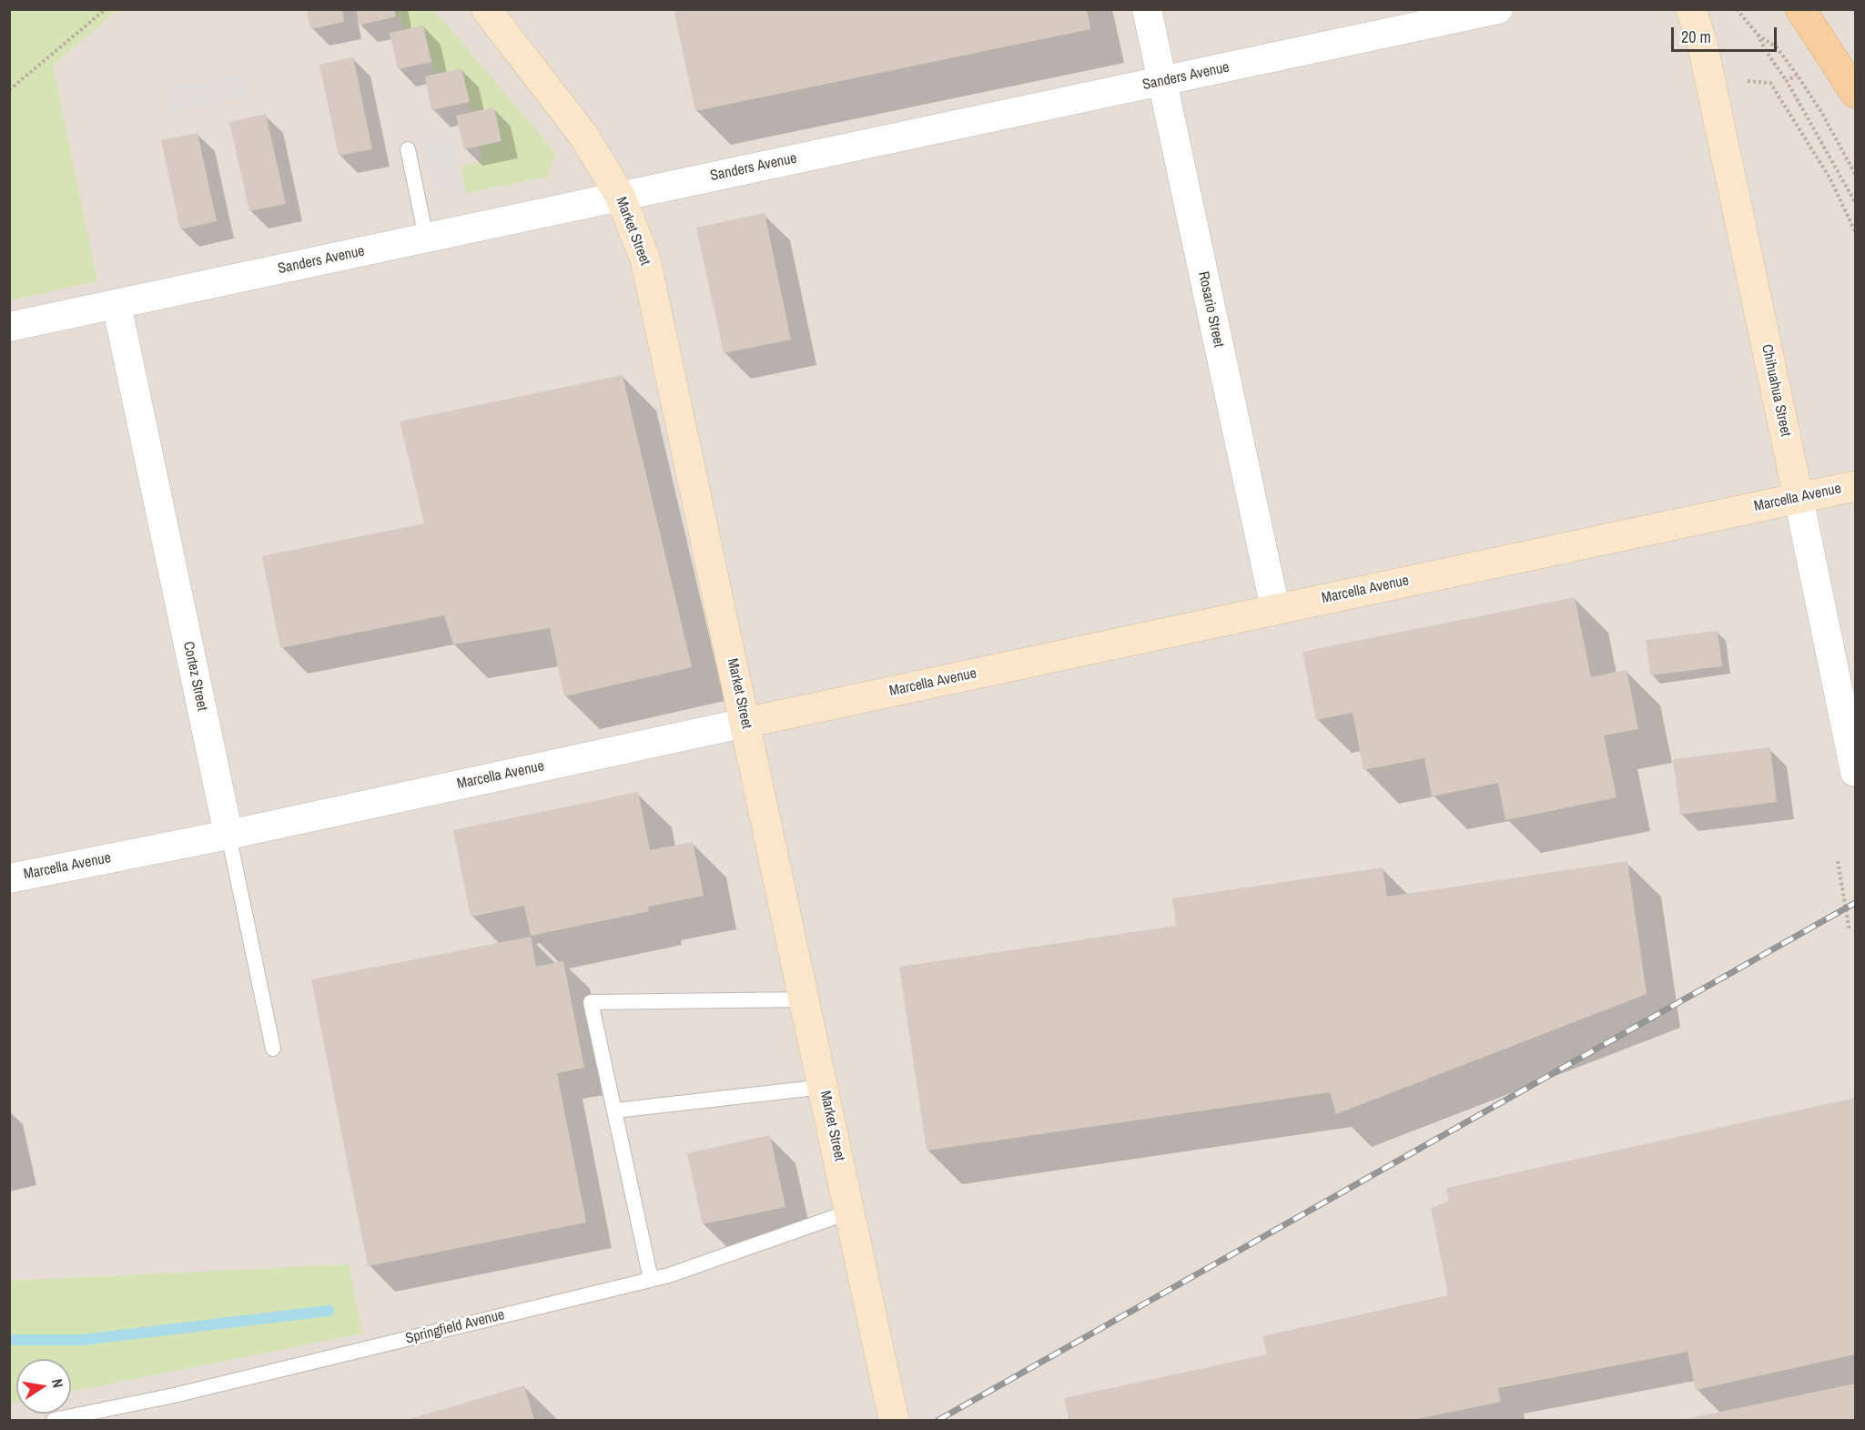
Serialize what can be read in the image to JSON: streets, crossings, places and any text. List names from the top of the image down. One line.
{"streets":{"street":["Sanders Avenue","Market Street","Rosario Street","Chihuahua Street","Marcella Avenue","Cortez Street"],"lane":["Springfield Avenue"]},"crossings":[["Sanders Avenue","Market Street"],["Sanders Avenue","Rosario Street"],["Sanders Avenue","Cortez Street"],["Market Street","Marcella Avenue"],["Market Street","Springfield Avenue"],["Rosario Street","Marcella Avenue"],["Chihuahua Street","Marcella Avenue"],["Marcella Avenue","Cortez Street"]],"scale_bar":"20 m","north":"right"}
